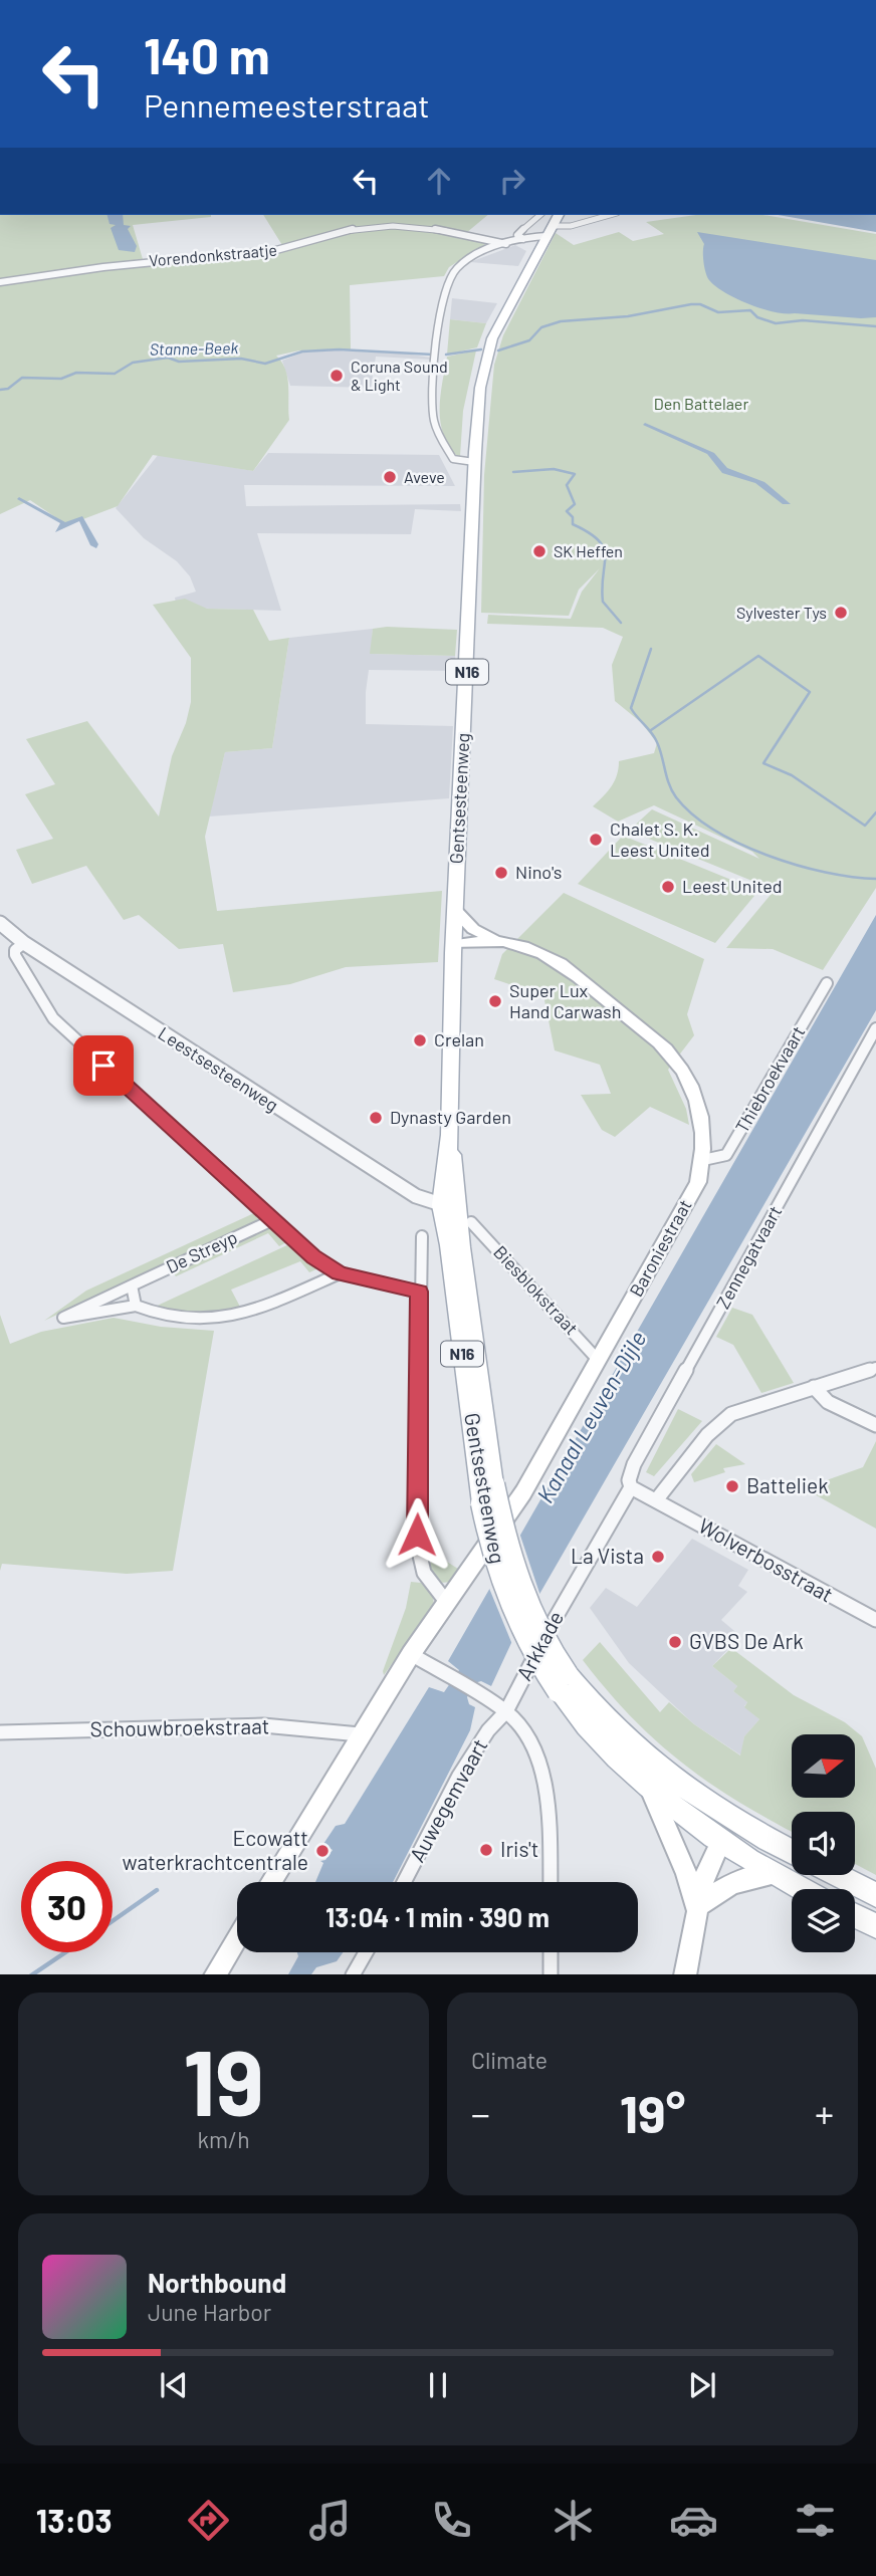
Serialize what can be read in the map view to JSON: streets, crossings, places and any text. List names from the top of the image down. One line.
{"streets":{"main road":["N16","Gentsesteenweg","Baroniestraat"],"street":["Vorendonkstraatje","Leestsesteenweg","Thiebroekvaart","De Streyp","Zennegatvaart","Biesblokstraat","Wolverbosstraat","Arkkade","Schouwbroekstraat","Auwegemvaart"]},"crossings":[["N16","Gentsesteenweg"],["Gentsesteenweg","Leestsesteenweg"],["Gentsesteenweg","Baroniestraat"],["Gentsesteenweg","Biesblokstraat"],["Leestsesteenweg","Biesblokstraat"],["Thiebroekvaart","Baroniestraat"],["Baroniestraat","Biesblokstraat"],["Baroniestraat","Schouwbroekstraat"],["Zennegatvaart","Wolverbosstraat"],["Zennegatvaart","Arkkade"],["Arkkade","Auwegemvaart"]],"water":["Stanne-Beek","Kanaal Leuven-Dijle"],"parks":["Den Battelaer"],"places":["Coruna Sound & Light","Aveve","SK Heffen","Sylvester Tys","Chalet S. K. Leest United","Nino's","Leest United","Super Lux Hand Carwash","Crelan","Dynasty Garden","Batteliek","La Vista","GVBS De Ark","Iris't","Ecowatt waterkrachtcentrale"],"north":"right","page":{"turn":["140 m","Pennemeesterstraat"],"limit":"30","trip":"13:04 · 1 min · 390 m","tile":[["19","km/h"],"Climate"],"heat":["−","19°","+"],"song":["Northbound","June Harbor"],"tabs":"13:03"}}
